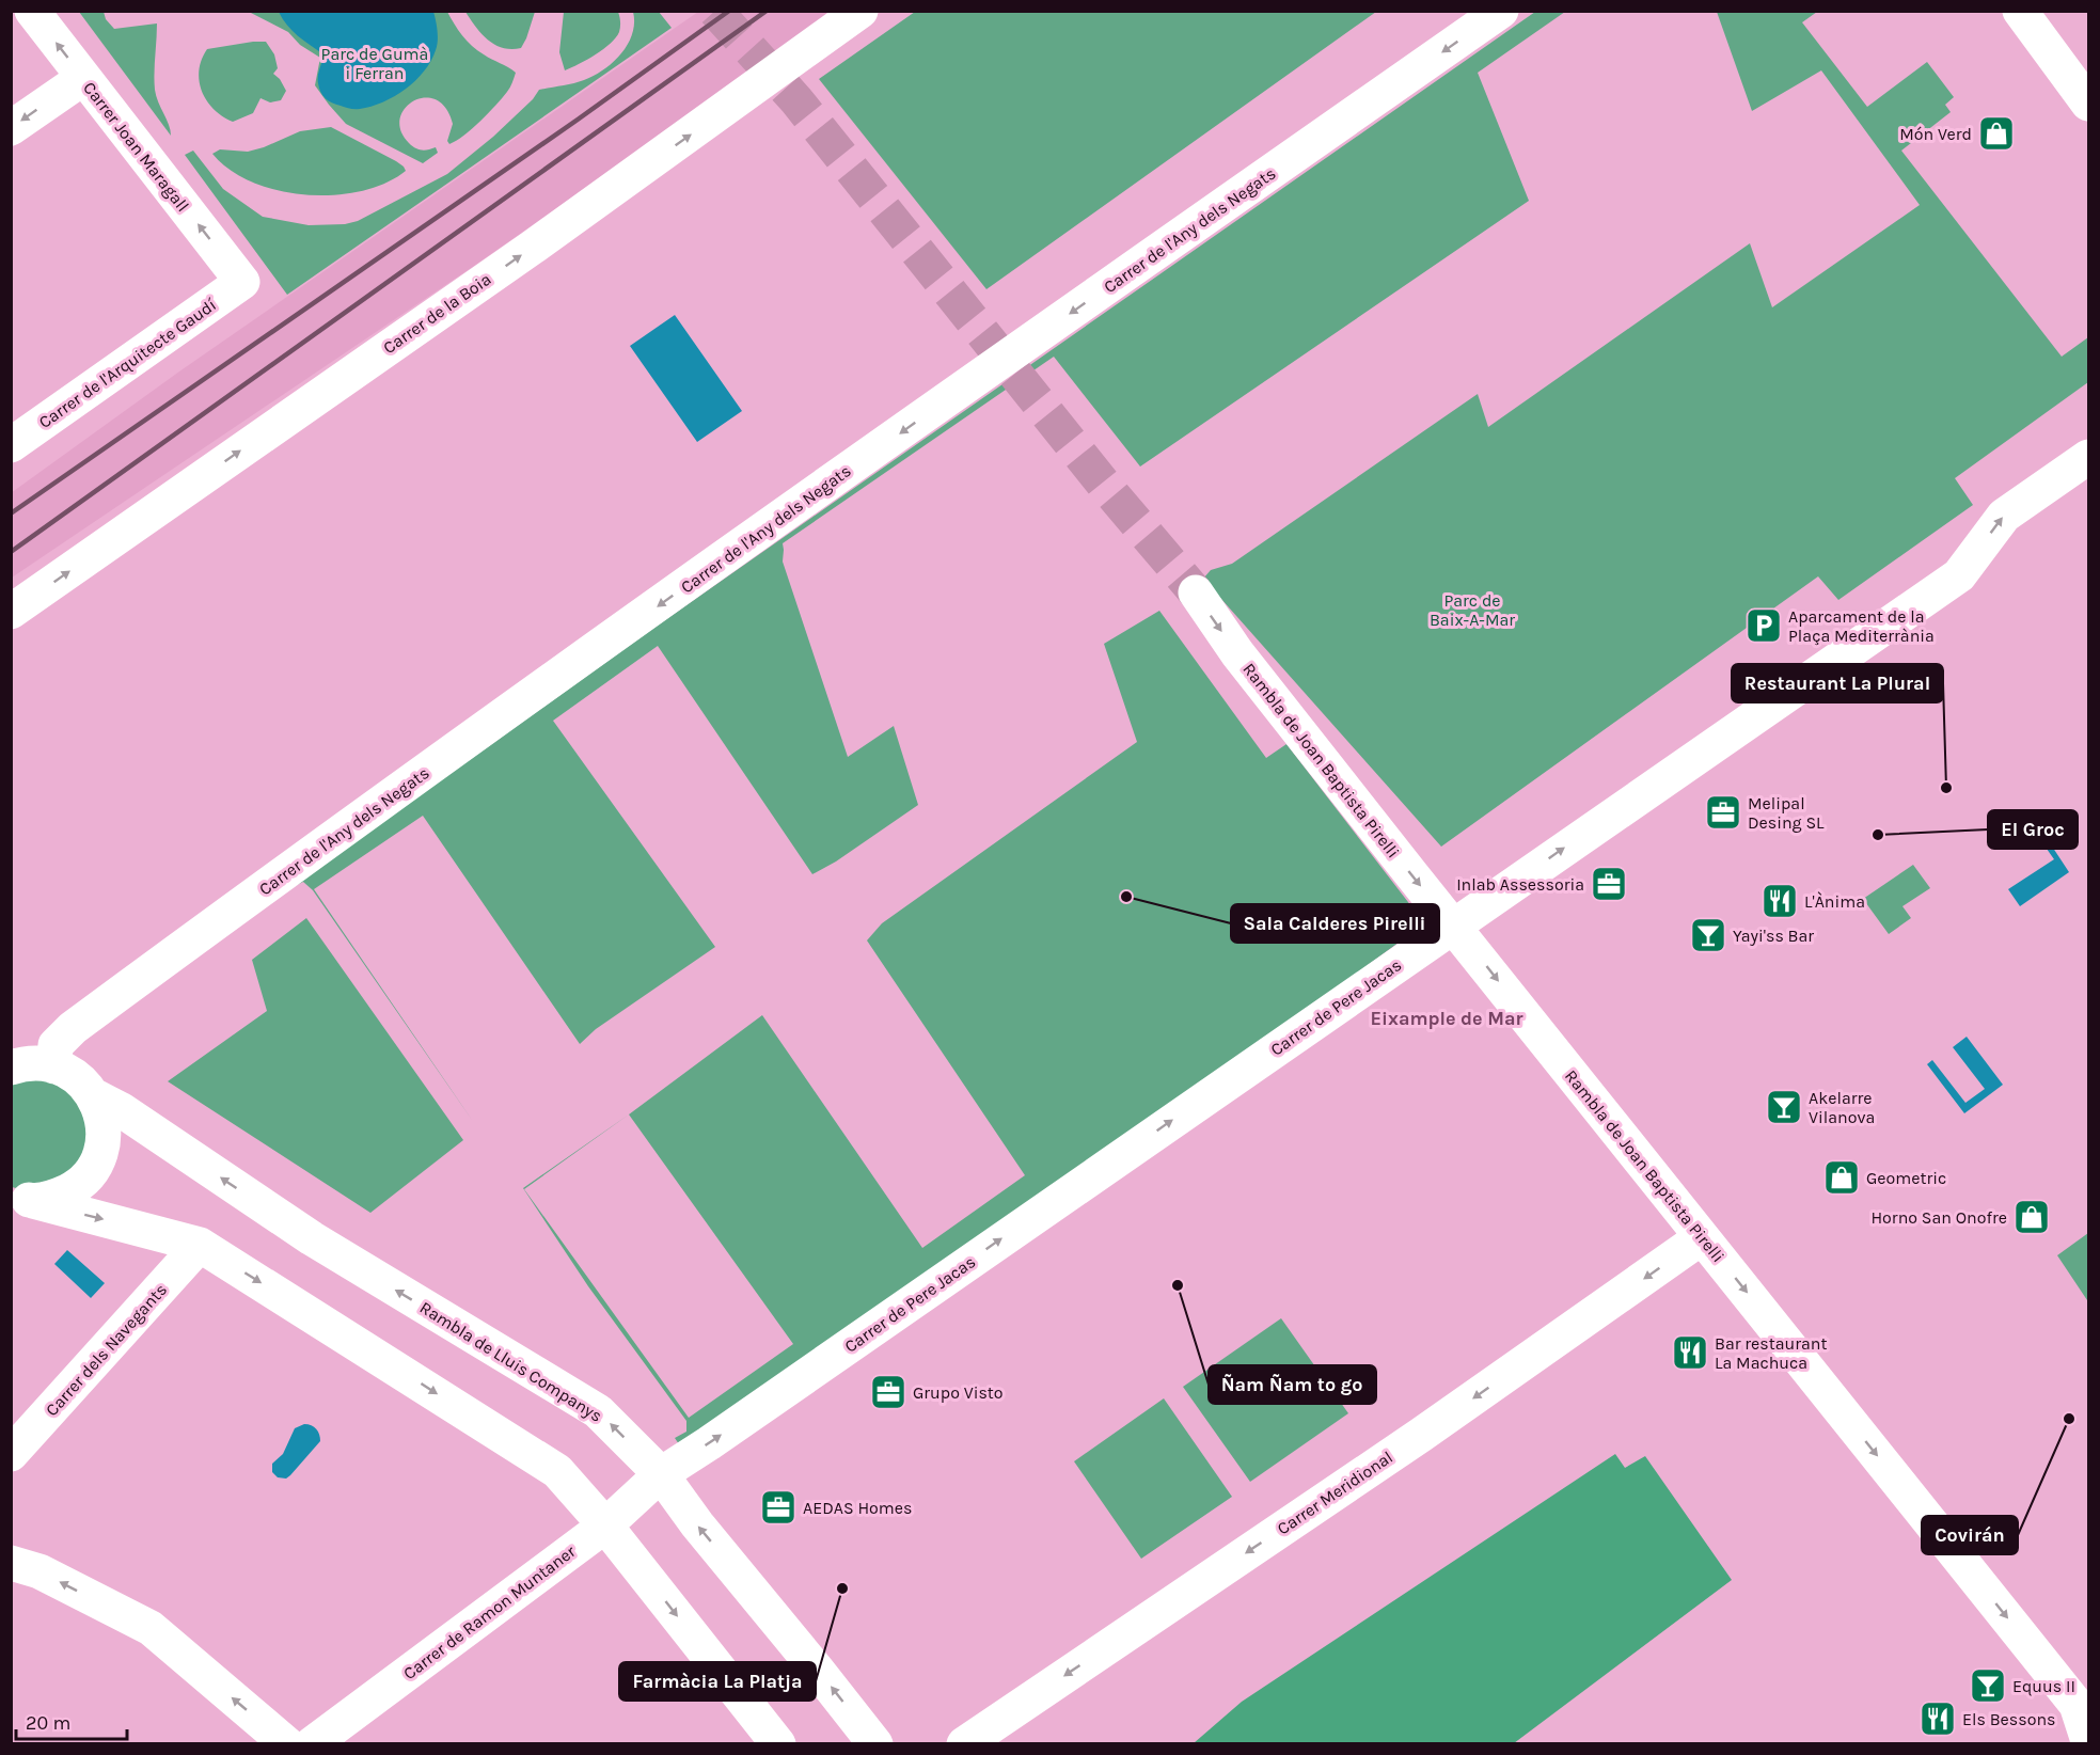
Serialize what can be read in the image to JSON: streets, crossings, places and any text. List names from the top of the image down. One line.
{"streets":{"street":["Carrer Joan Maragall","Carrer de l'Any dels Negats","Carrer de la Boia","Carrer de l'Arquitecte Gaudí","Rambla de Joan Baptista Pirelli","Carrer de Pere Jacas","Carrer dels Navegants","Rambla de Lluis Companys","Carrer Meridional","Carrer de Ramon Muntaner"]},"crossings":[["Carrer Joan Maragall","Carrer de l'Arquitecte Gaudí"],["Rambla de Joan Baptista Pirelli","Carrer de Pere Jacas"],["Rambla de Joan Baptista Pirelli","Carrer Meridional"],["Carrer de Pere Jacas","Rambla de Lluis Companys"],["Carrer de Pere Jacas","Carrer de Ramon Muntaner"],["Rambla de Lluis Companys","Carrer de Ramon Muntaner"]],"one_way":["Carrer Joan Maragall","Carrer de l'Any dels Negats","Carrer de la Boia","Rambla de Joan Baptista Pirelli","Carrer de Pere Jacas","Carrer Meridional"],"districts":["Eixample de Mar"],"parks":["Parc de Gumà i Ferran","Parc de Baix-A-Mar"],"places":{"shop":["Món Verd","Geometric","Horno San Onofre"],"parking":["Aparcament de la Plaça Mediterrània"],"other":["Restaurant La Plural","El Groc","Sala Calderes Pirelli","Ñam Ñam to go","Covirán","Farmàcia La Platja"],"office":["Melipal Desing SL","Inlab Assessoria","Grupo Visto","AEDAS Homes"],"restaurant":["L'Ànima","Bar restaurant La Machuca","Els Bessons"],"bar":["Yayi'ss Bar","Akelarre Vilanova","Equus II"]},"scale_bar":"20 m"}
